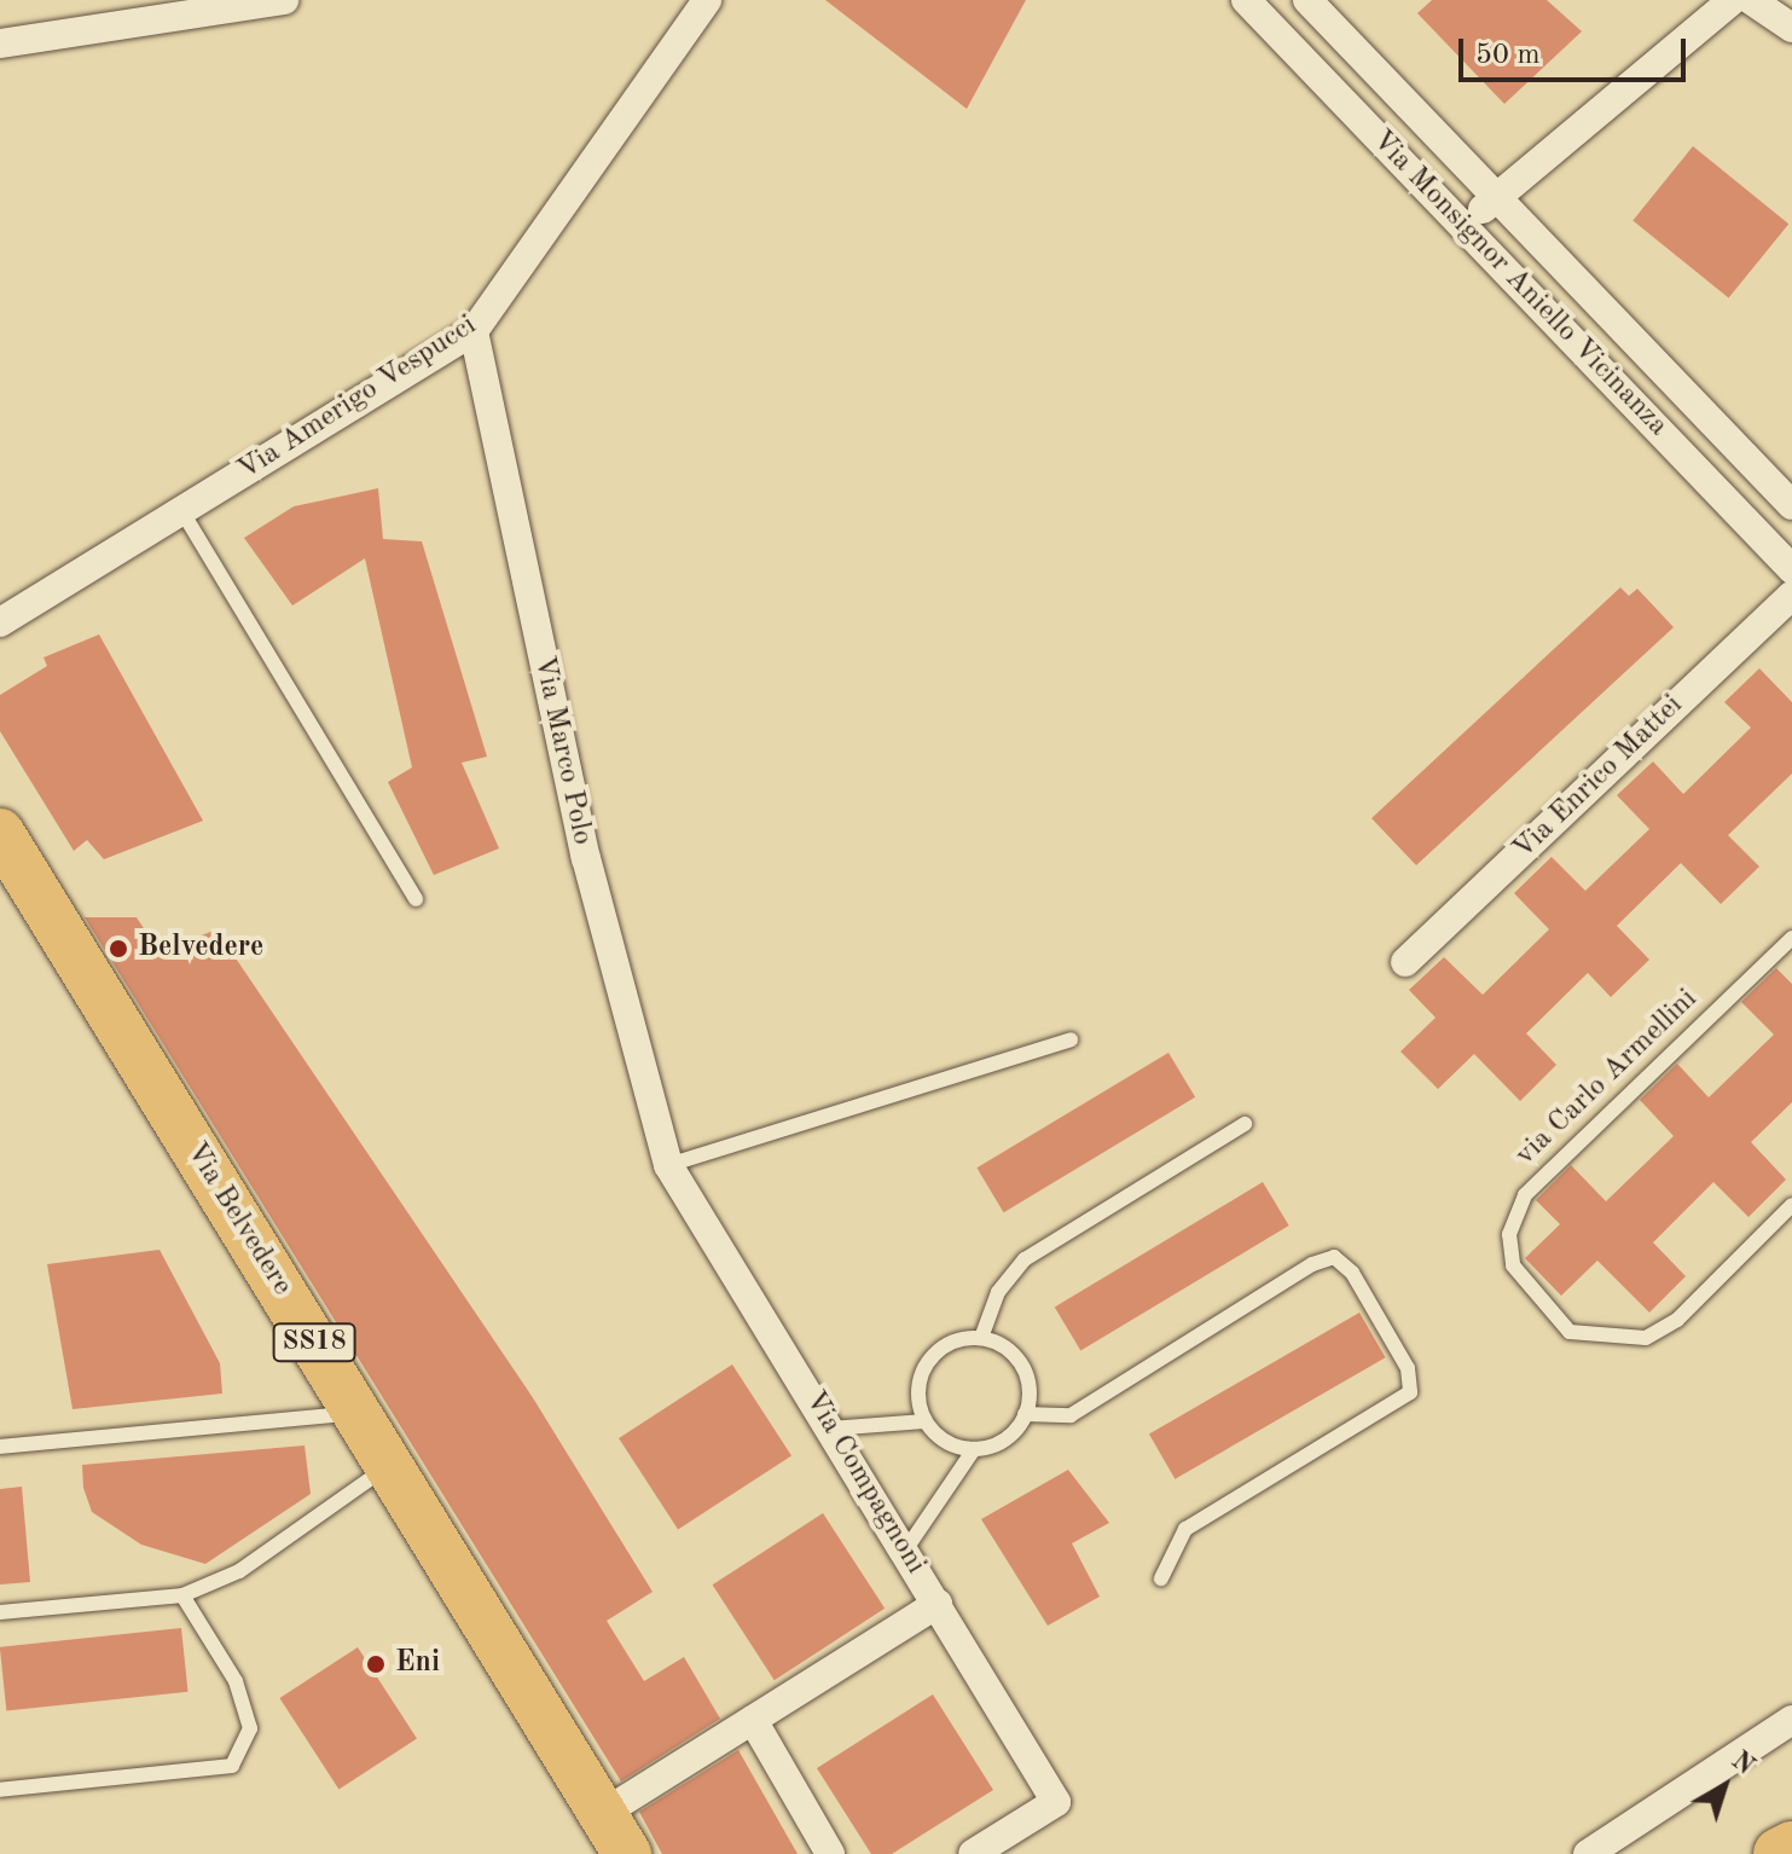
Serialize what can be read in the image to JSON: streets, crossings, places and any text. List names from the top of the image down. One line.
{"streets":{"main road":["Via Belvedere","SS18"],"street":["Via Monsignor Aniello Vicinanza","Via Amerigo Vespucci","Via Marco Polo","Via Enrico Mattei","Via Compagnoni"],"lane":["via Carlo Armellini"]},"crossings":[["Via Amerigo Vespucci","Via Marco Polo"],["Via Marco Polo","Via Compagnoni"]],"places":["Belvedere","Eni"],"scale_bar":"50 m","north":"top right"}
